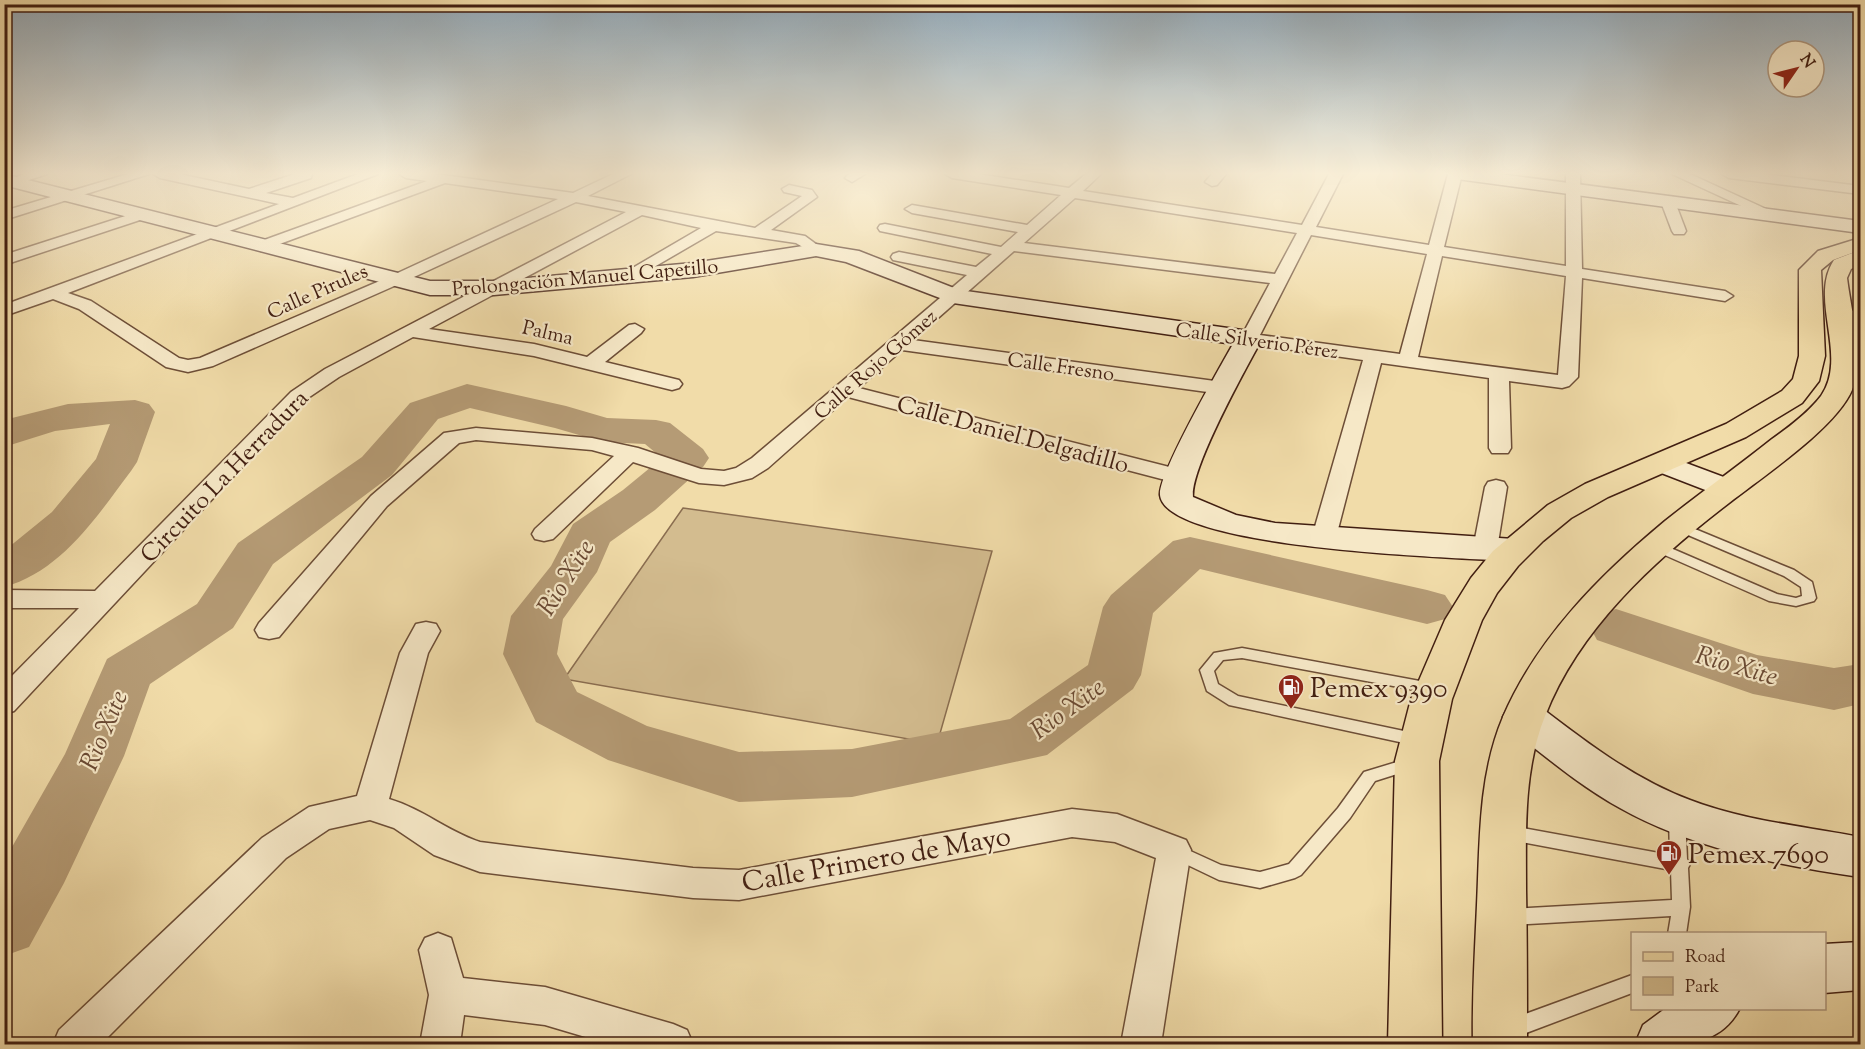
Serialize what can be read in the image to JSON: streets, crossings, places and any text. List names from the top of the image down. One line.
{"streets":{"street":["Prolongación Manuel Capetillo","Calle Pirules","Palma","Calle Silverio Pérez","Calle Rojo Gómez","Calle Fresno","Calle Daniel Delgadillo","Circuito La Herradura","Calle Primero de Mayo"]},"crossings":[["Prolongación Manuel Capetillo","Calle Pirules"],["Prolongación Manuel Capetillo","Calle Silverio Pérez"],["Prolongación Manuel Capetillo","Calle Rojo Gómez"],["Prolongación Manuel Capetillo","Circuito La Herradura"],["Palma","Circuito La Herradura"],["Calle Silverio Pérez","Calle Rojo Gómez"],["Calle Rojo Gómez","Calle Fresno"],["Calle Rojo Gómez","Calle Daniel Delgadillo"]],"water":["Rio Xite"],"places":{"fuel station":["Pemex 9390","Pemex 7690"]},"legend":["Road","Park"],"north":"top right"}
